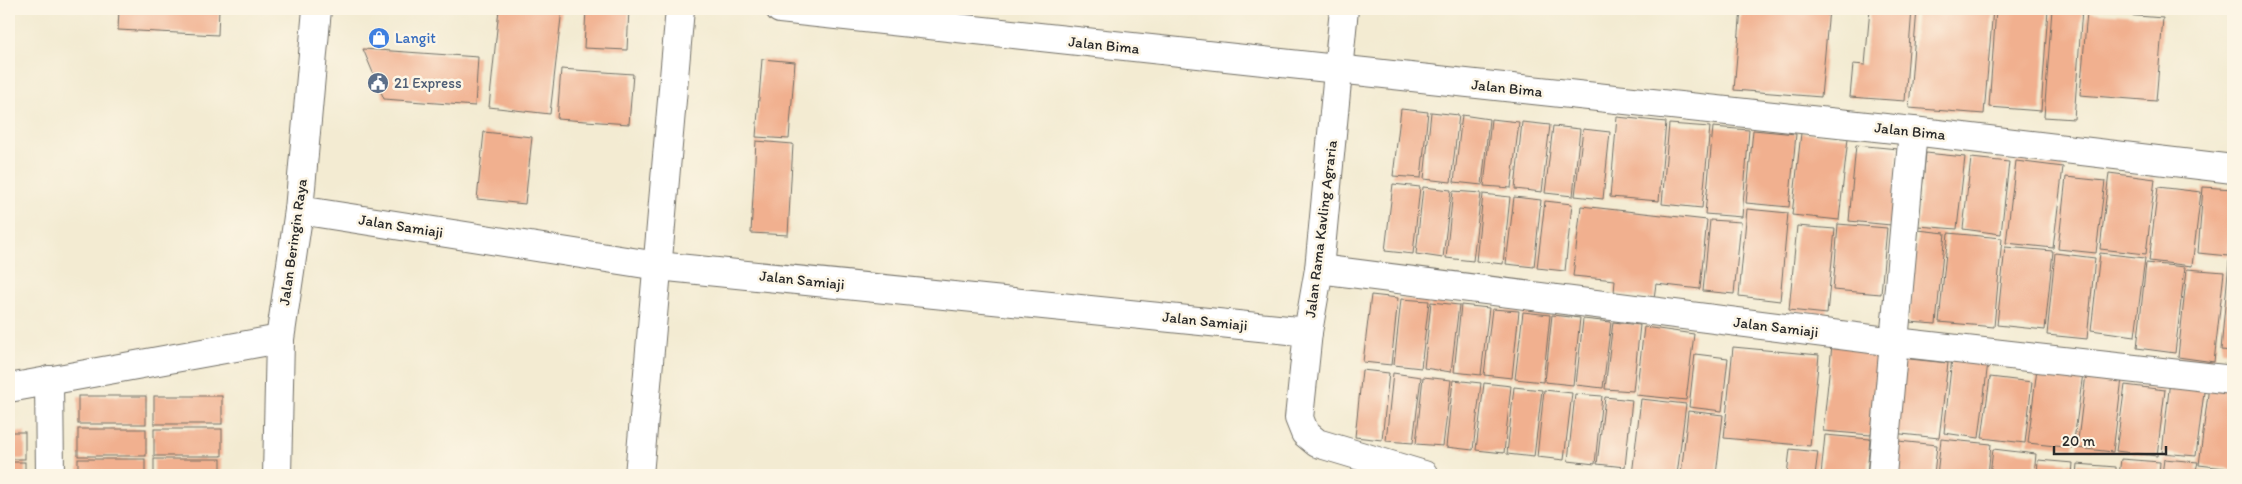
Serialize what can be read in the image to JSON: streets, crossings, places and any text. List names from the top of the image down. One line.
{"streets":{"street":["Jalan Bima","Jalan Samiaji","Jalan Rama Kavling Agraria","Jalan Beringin Raya"]},"crossings":[["Jalan Bima","Jalan Rama Kavling Agraria"],["Jalan Samiaji","Jalan Rama Kavling Agraria"],["Jalan Samiaji","Jalan Beringin Raya"]],"places":{"shop":["Langit"],"public building":["21 Express"]},"scale_bar":"20 m"}
